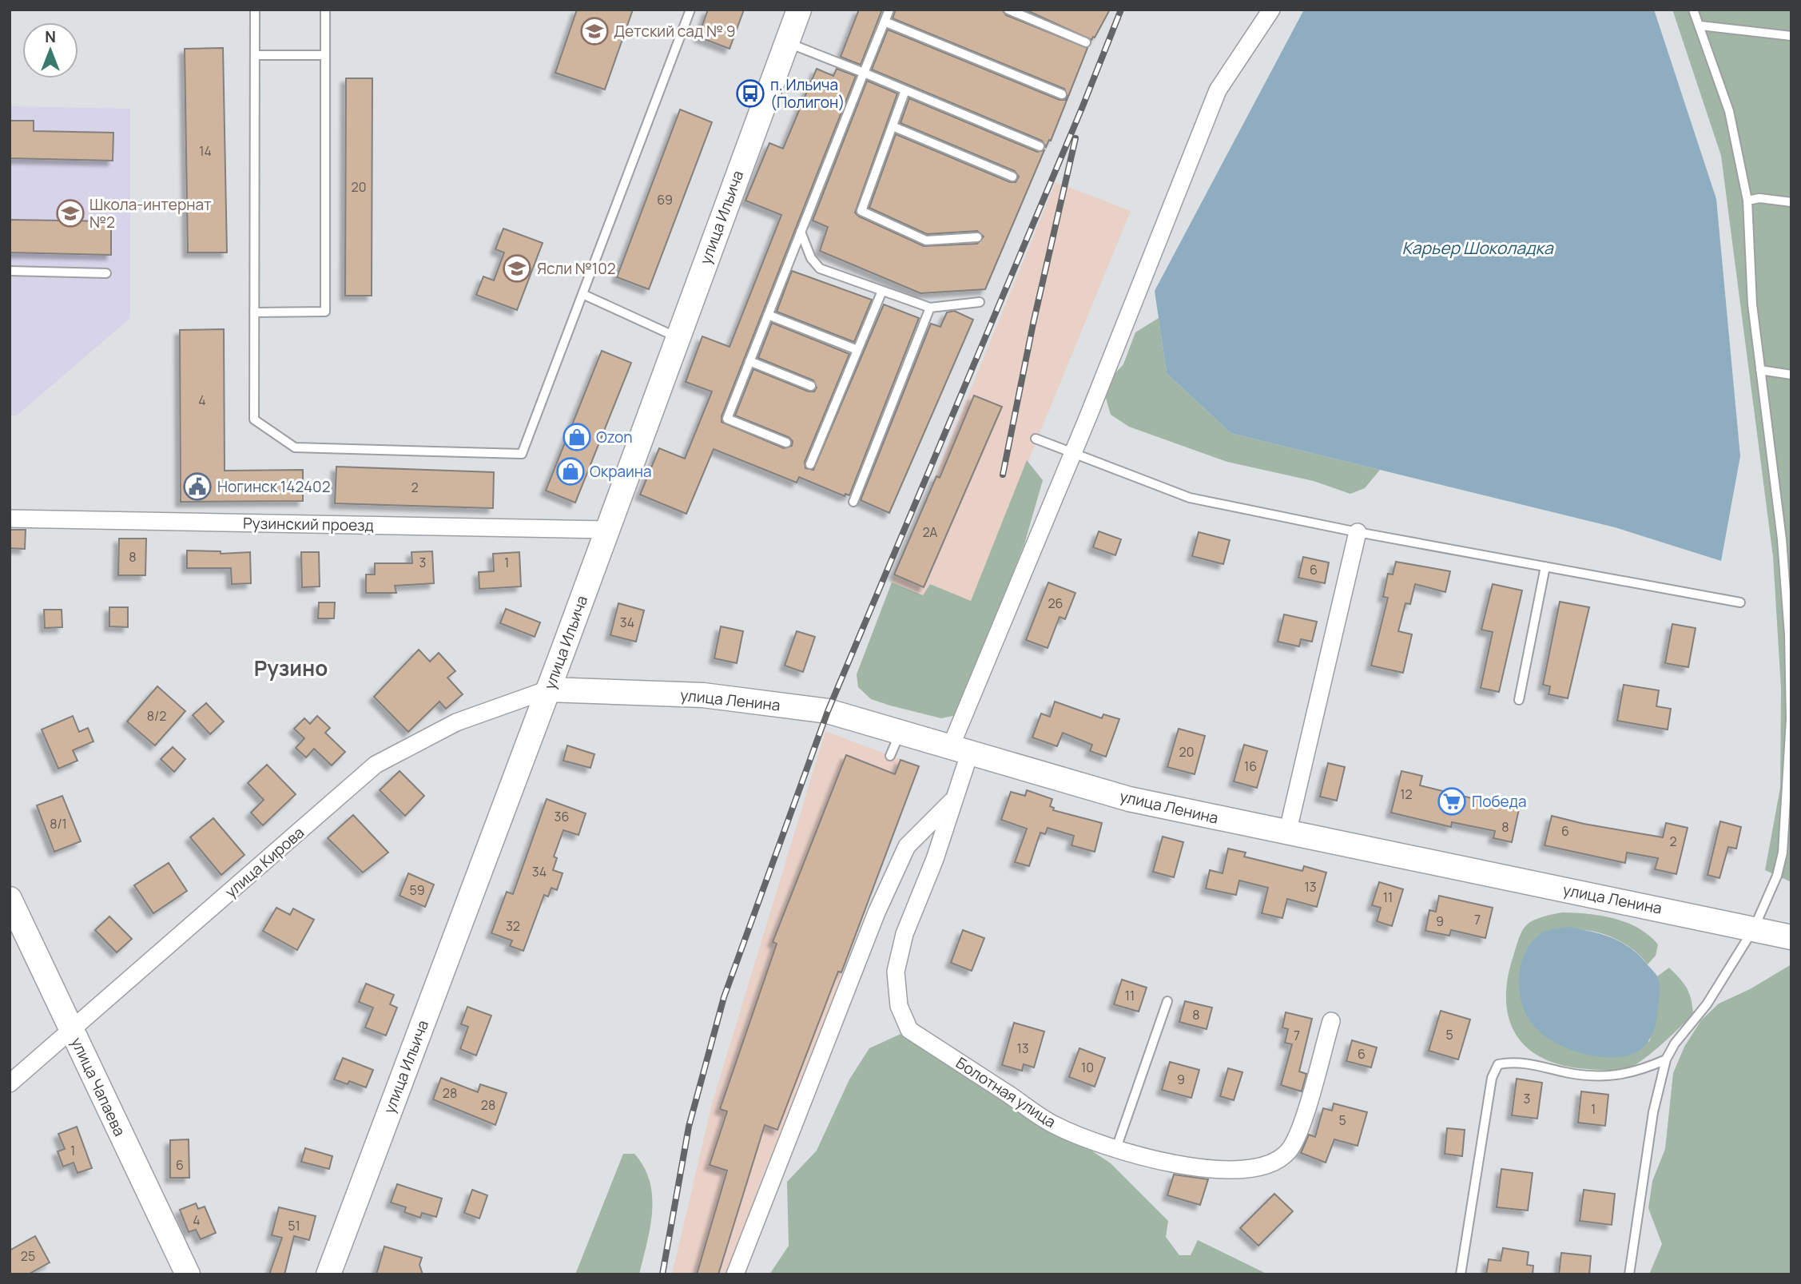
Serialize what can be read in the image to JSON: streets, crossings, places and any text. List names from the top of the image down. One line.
{"streets":{"street":["улица Ильича","Рузинский проезд","улица Ленина","улица Кирова","улица Чапаева","Болотная улица"]},"crossings":[["улица Ильича","Рузинский проезд"],["улица Ильича","улица Ленина"],["улица Ильича","улица Кирова"],["улица Ленина","улица Кирова"],["улица Ленина","Болотная улица"],["улица Кирова","улица Чапаева"]],"districts":["Рузино"],"water":["Карьер Шоколадка"],"places":{"school or university":["Детский сад № 9","Школа-интернат №2","Ясли №102"],"bus stop":["п. Ильича (Полигон)"],"shop":["Ozon","Окраина"],"public building":["Ногинск 142402"],"supermarket":["Победа"]},"house_numbers":["14","20","69","4","2","2А","8","3","1","6","26","34","8/2","20","16","12","36","8/1","8","6","2","34","13","59","11","7","9","32","11","8","5","7","13","6","10","9","28","3","28","1","5","1","6","4","51","25"],"north":"top"}
